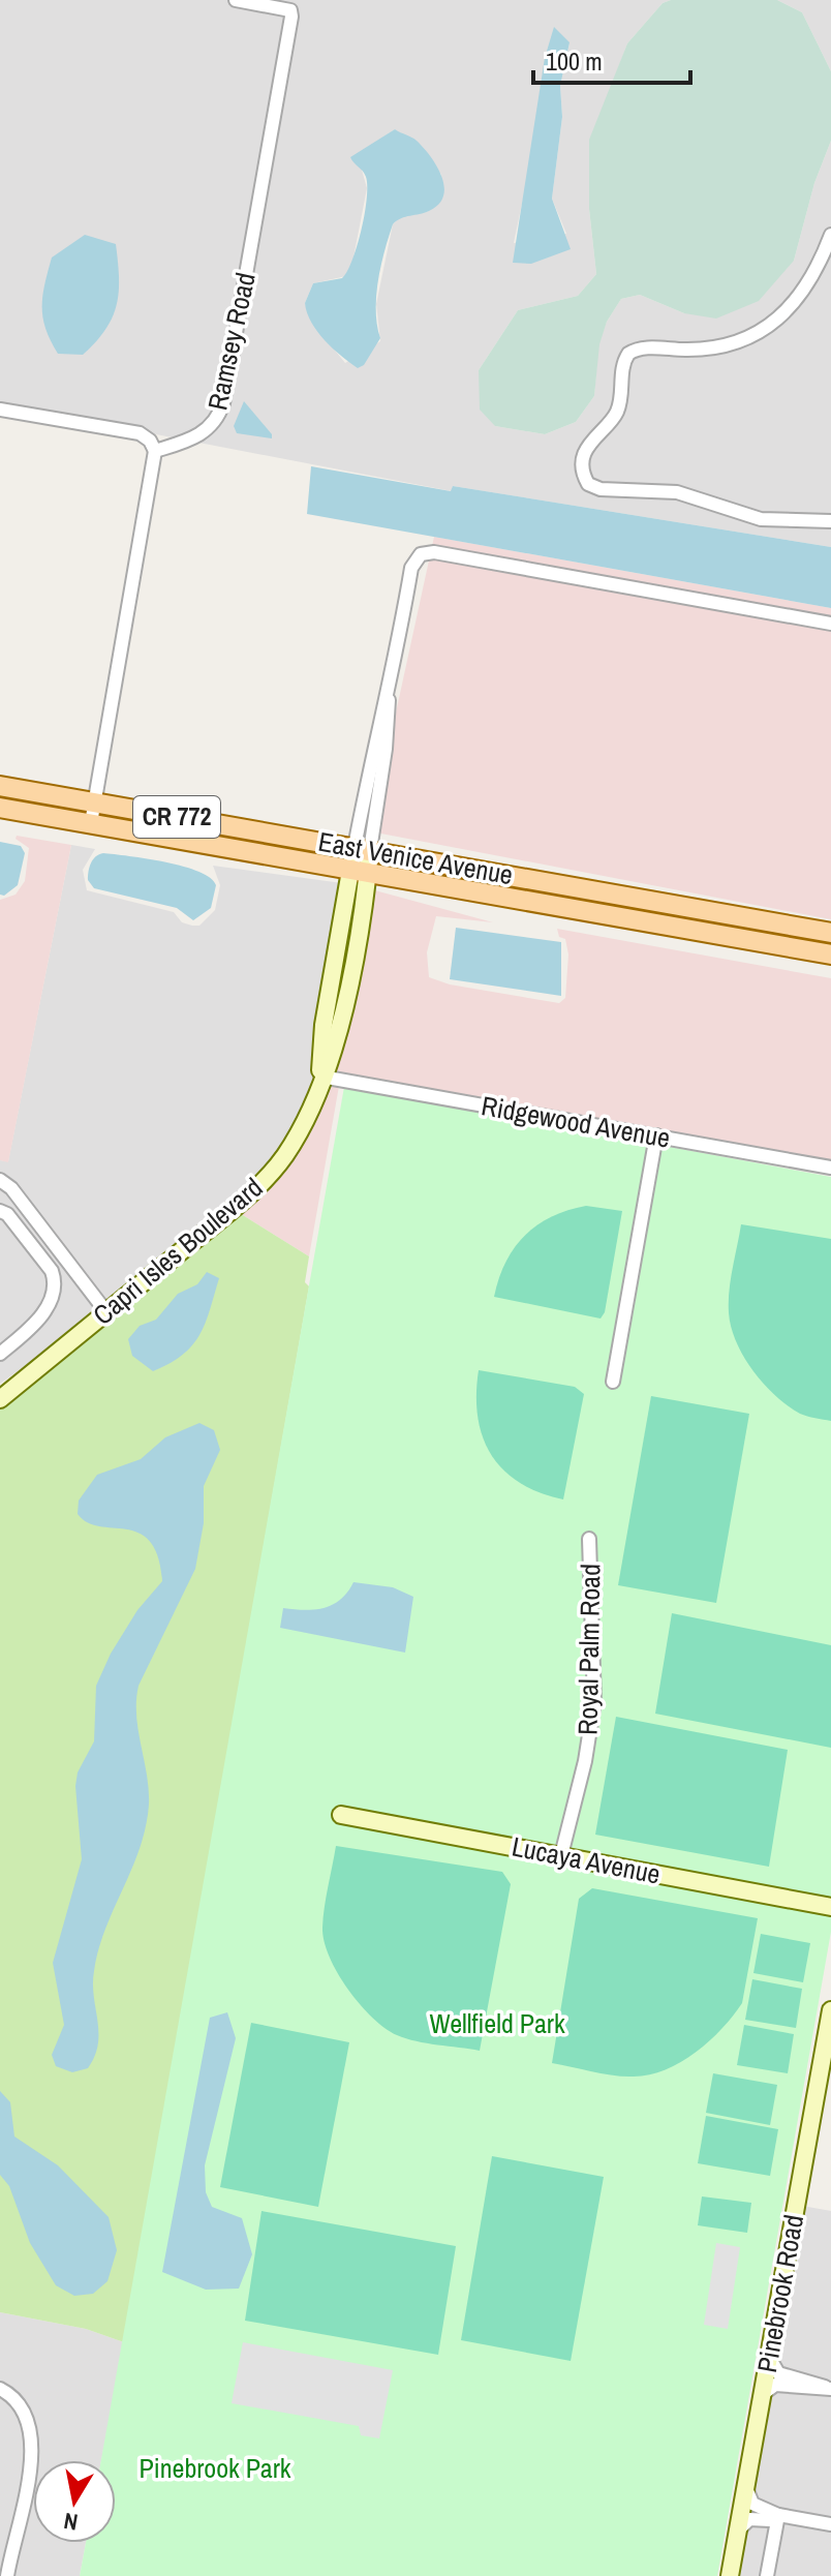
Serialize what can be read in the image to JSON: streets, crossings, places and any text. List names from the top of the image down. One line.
{"streets":{"main road":["CR 772","East Venice Avenue"],"street":["Ramsey Road","Ridgewood Avenue","Capri Isles Boulevard","Royal Palm Road","Lucaya Avenue","Pinebrook Road"]},"crossings":[["East Venice Avenue","Capri Isles Boulevard"],["Ridgewood Avenue","Capri Isles Boulevard"],["Royal Palm Road","Lucaya Avenue"]],"parks":["Wellfield Park","Pinebrook Park"],"scale_bar":"100 m","north":"bottom"}
